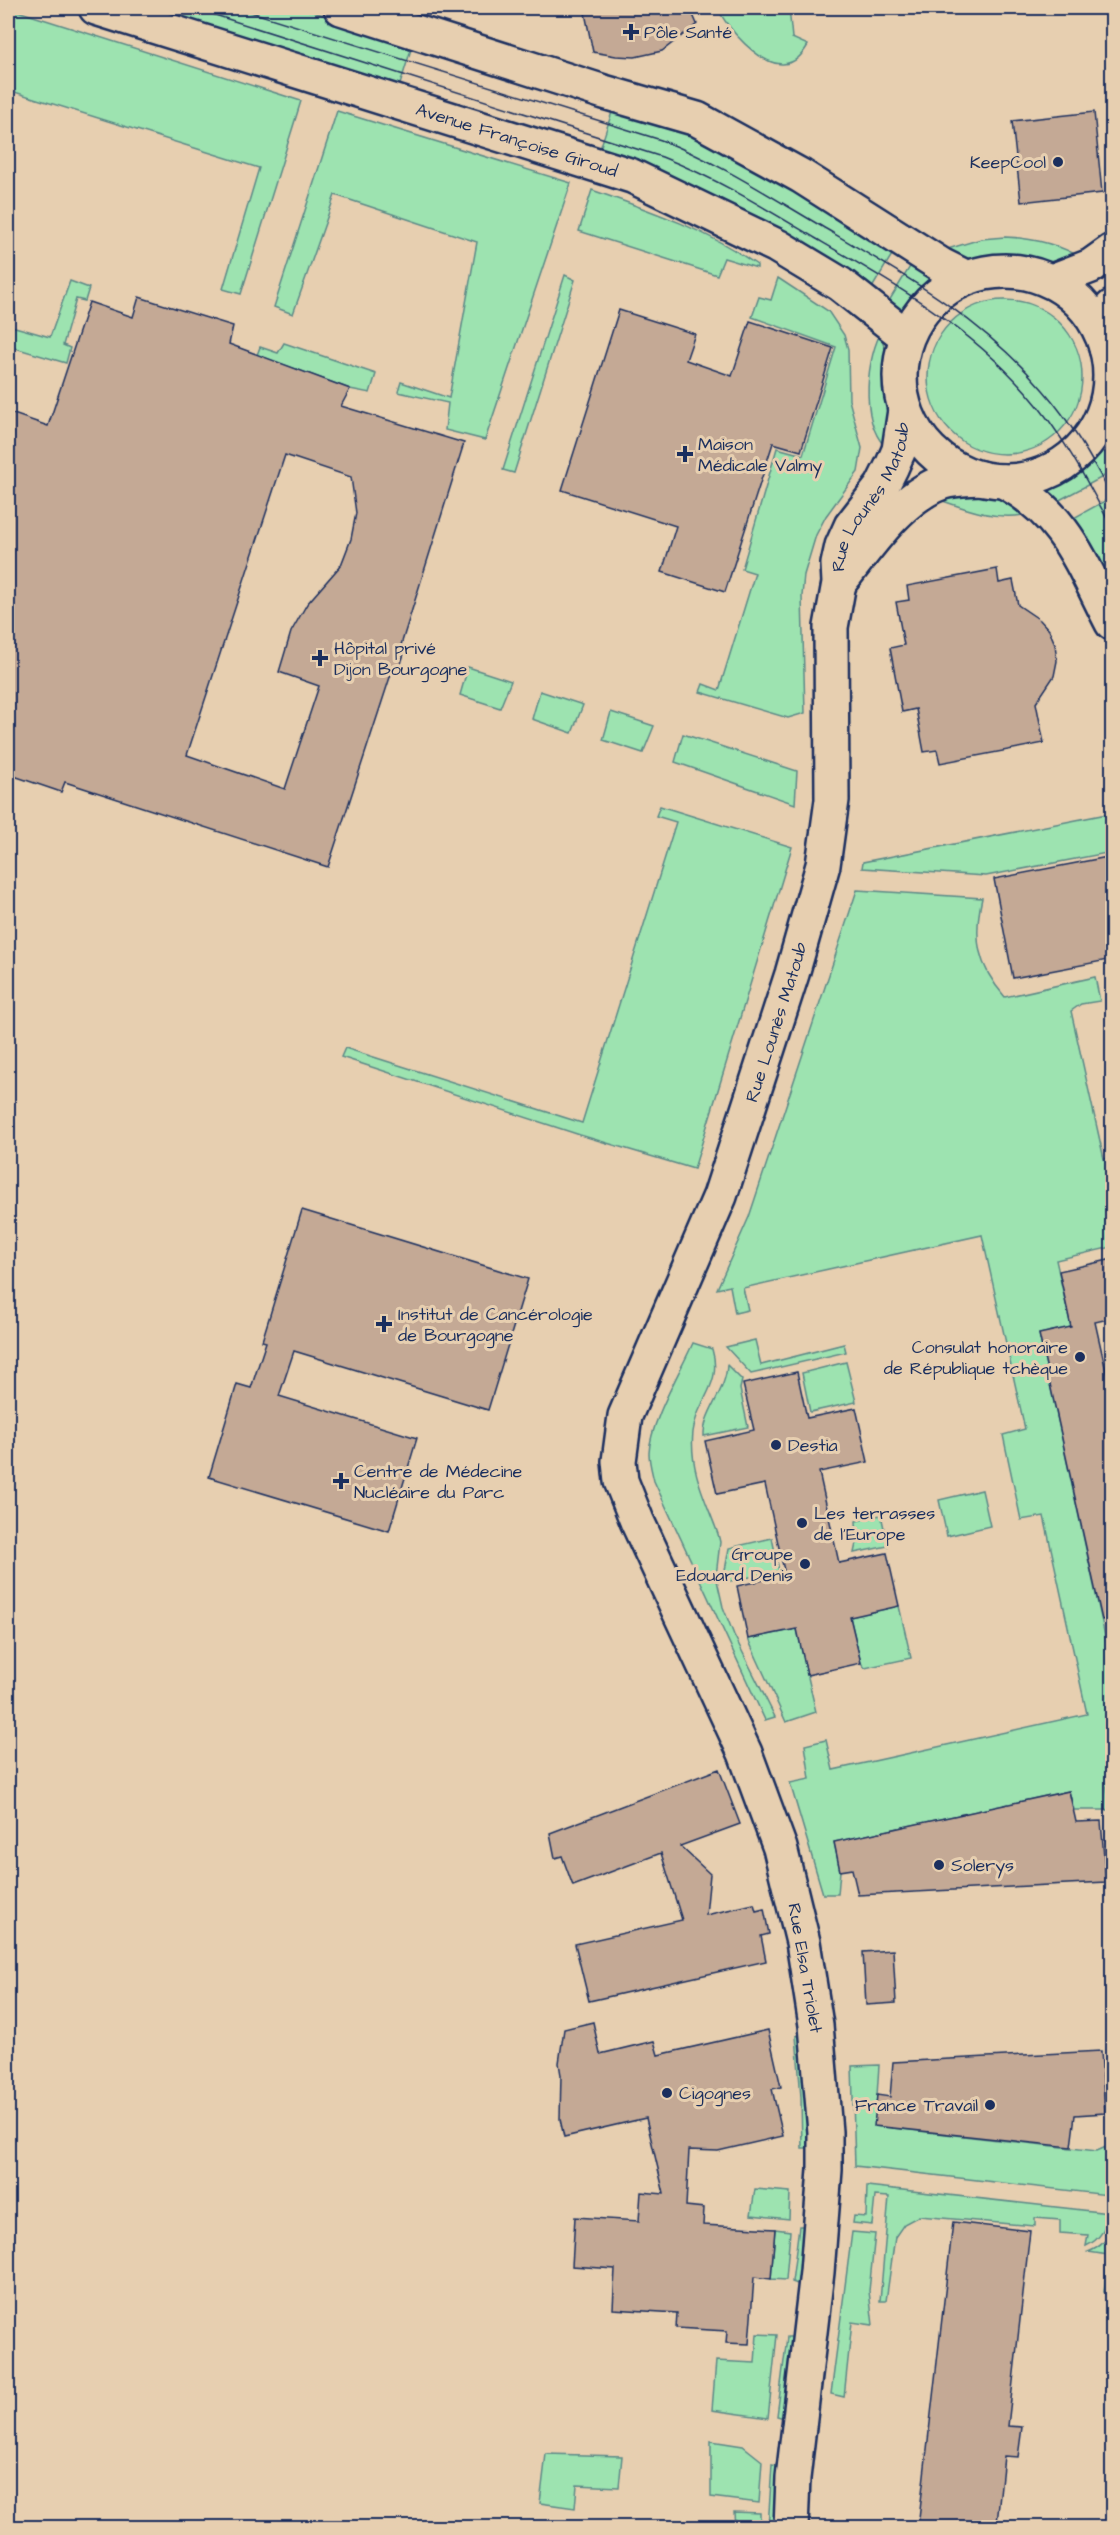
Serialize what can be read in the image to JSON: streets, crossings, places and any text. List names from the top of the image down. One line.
{"streets":{"street":["Avenue Françoise Giroud","Rue Lounès Matoub","Rue Elsa Triolet"]},"crossings":[["Avenue Françoise Giroud","Rue Lounès Matoub"],["Rue Lounès Matoub","Rue Elsa Triolet"]],"places":{"health":["Pôle Santé","Maison Médicale Valmy","Hôpital privé Dijon Bourgogne","Institut de Cancérologie de Bourgogne","Centre de Médecine Nucléaire du Parc"],"other":["KeepCool","Consulat honoraire de République tchèque","Destia","Les terrasses de l'Europe","Groupe Edouard Denis","Solerys","Cigognes","France Travail"]}}
